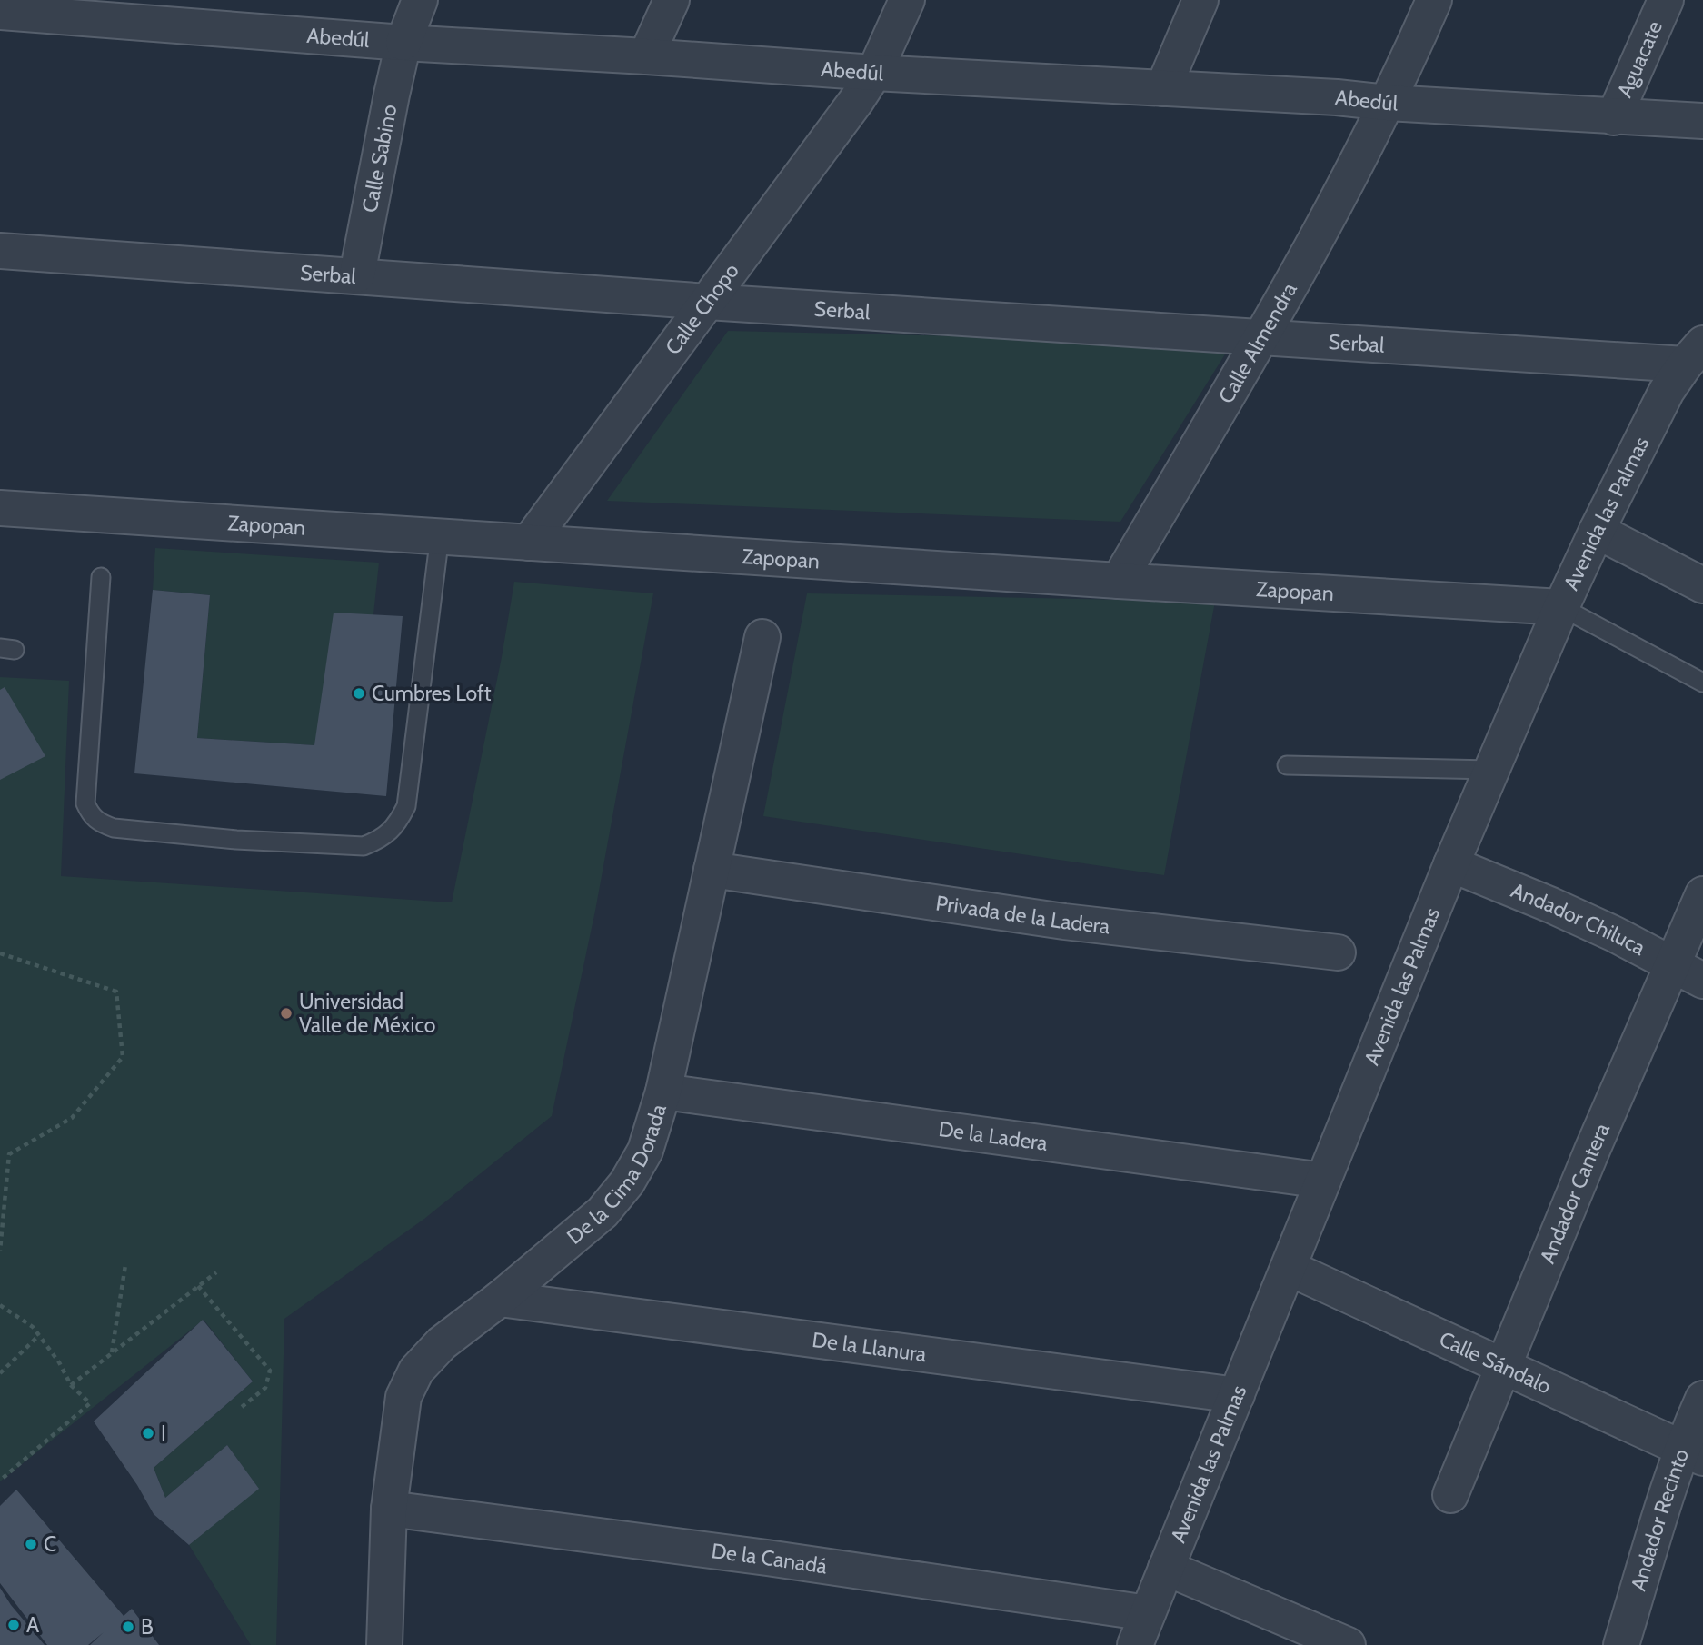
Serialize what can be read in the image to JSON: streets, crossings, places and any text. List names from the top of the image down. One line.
{"streets":{"street":["Abedúl","Aguacate","Calle Sabino","Serbal","Calle Chopo","Calle Almendra","Avenida las Palmas","Zapopan","Privada de la Ladera","Andador Chiluca","De la Ladera","De la Cima Dorada","Andador Cantera","De la Llanura","Calle Sándalo","Andador Recinto","De la Canadá"]},"crossings":[["Abedúl","Aguacate"],["Abedúl","Calle Sabino"],["Abedúl","Calle Chopo"],["Abedúl","Calle Almendra"],["Calle Sabino","Serbal"],["Serbal","Calle Chopo"],["Serbal","Calle Almendra"],["Serbal","Avenida las Palmas"],["Calle Chopo","Zapopan"],["Calle Almendra","Zapopan"],["Avenida las Palmas","Zapopan"],["Avenida las Palmas","Andador Chiluca"],["Avenida las Palmas","De la Ladera"],["Avenida las Palmas","De la Llanura"],["Avenida las Palmas","Calle Sándalo"],["Avenida las Palmas","De la Canadá"],["Privada de la Ladera","De la Cima Dorada"],["Andador Chiluca","Andador Cantera"],["De la Ladera","De la Cima Dorada"],["De la Cima Dorada","De la Llanura"],["De la Cima Dorada","De la Canadá"],["Andador Cantera","Calle Sándalo"],["Calle Sándalo","Andador Recinto"]],"places":["Cumbres Loft","Universidad Valle de México","I","C","A","B"]}
